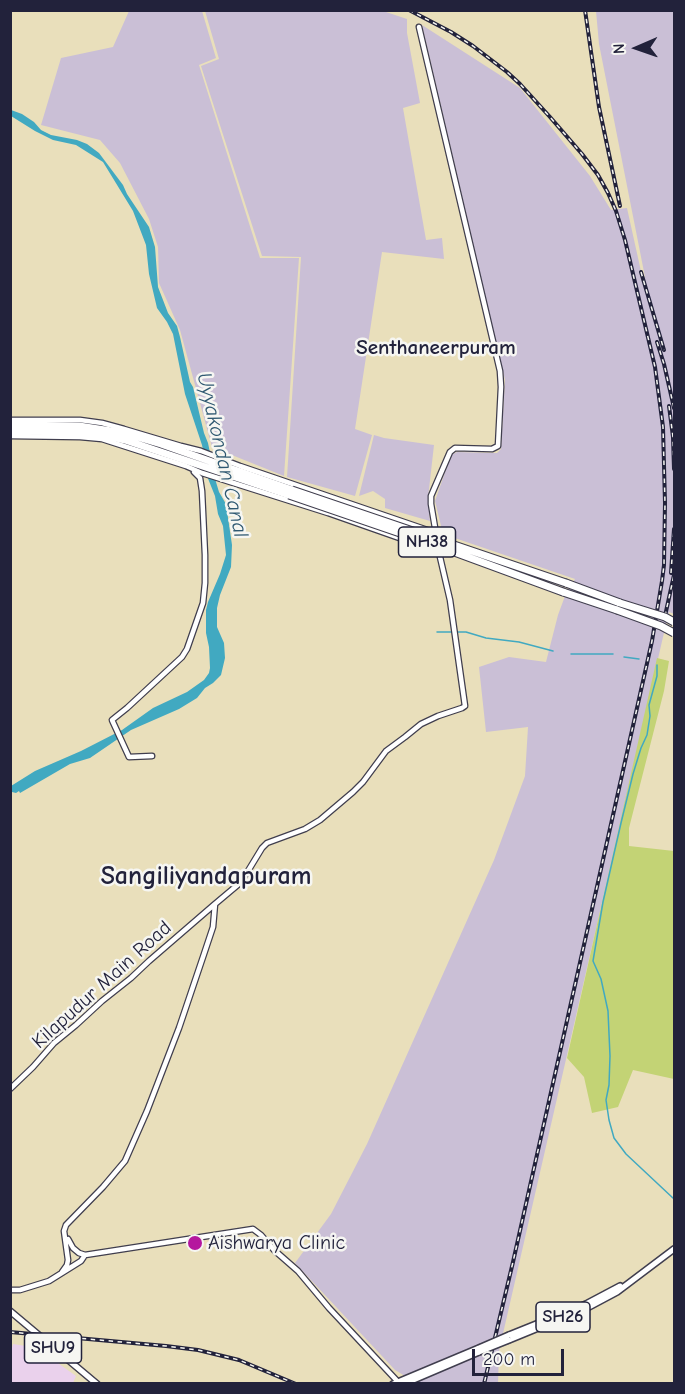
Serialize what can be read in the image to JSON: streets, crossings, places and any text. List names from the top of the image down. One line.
{"streets":{"highway":["NH38"],"main road":["SH26","SHU9"],"street":["Kilapudur Main Road"]},"districts":["Senthaneerpuram","Sangiliyandapuram"],"water":["Uyyakondan Canal"],"places":["Aishwarya Clinic"],"scale_bar":"200 m","north":"left"}
